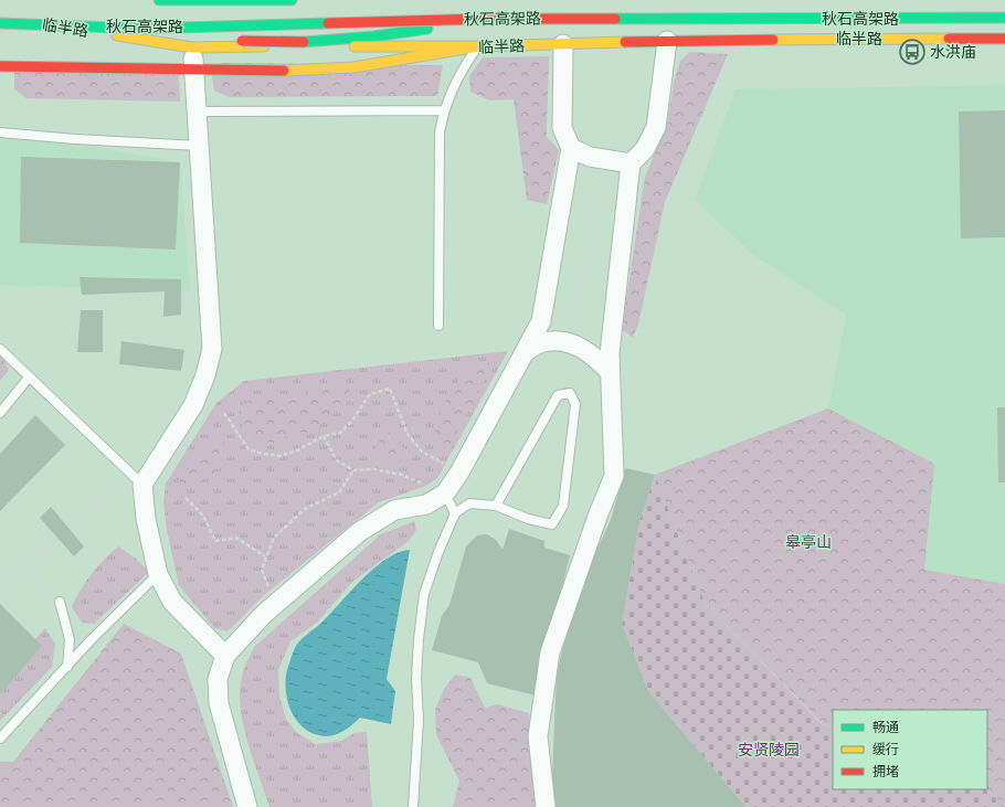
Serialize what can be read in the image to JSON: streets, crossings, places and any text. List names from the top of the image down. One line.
{"streets":{"main road":["秋石高架路","临半路"]},"parks":["皋亭山","安贤陵园"],"places":{"bus stop":["水洪庙"]},"legend":["畅通","缓行","拥堵"]}
